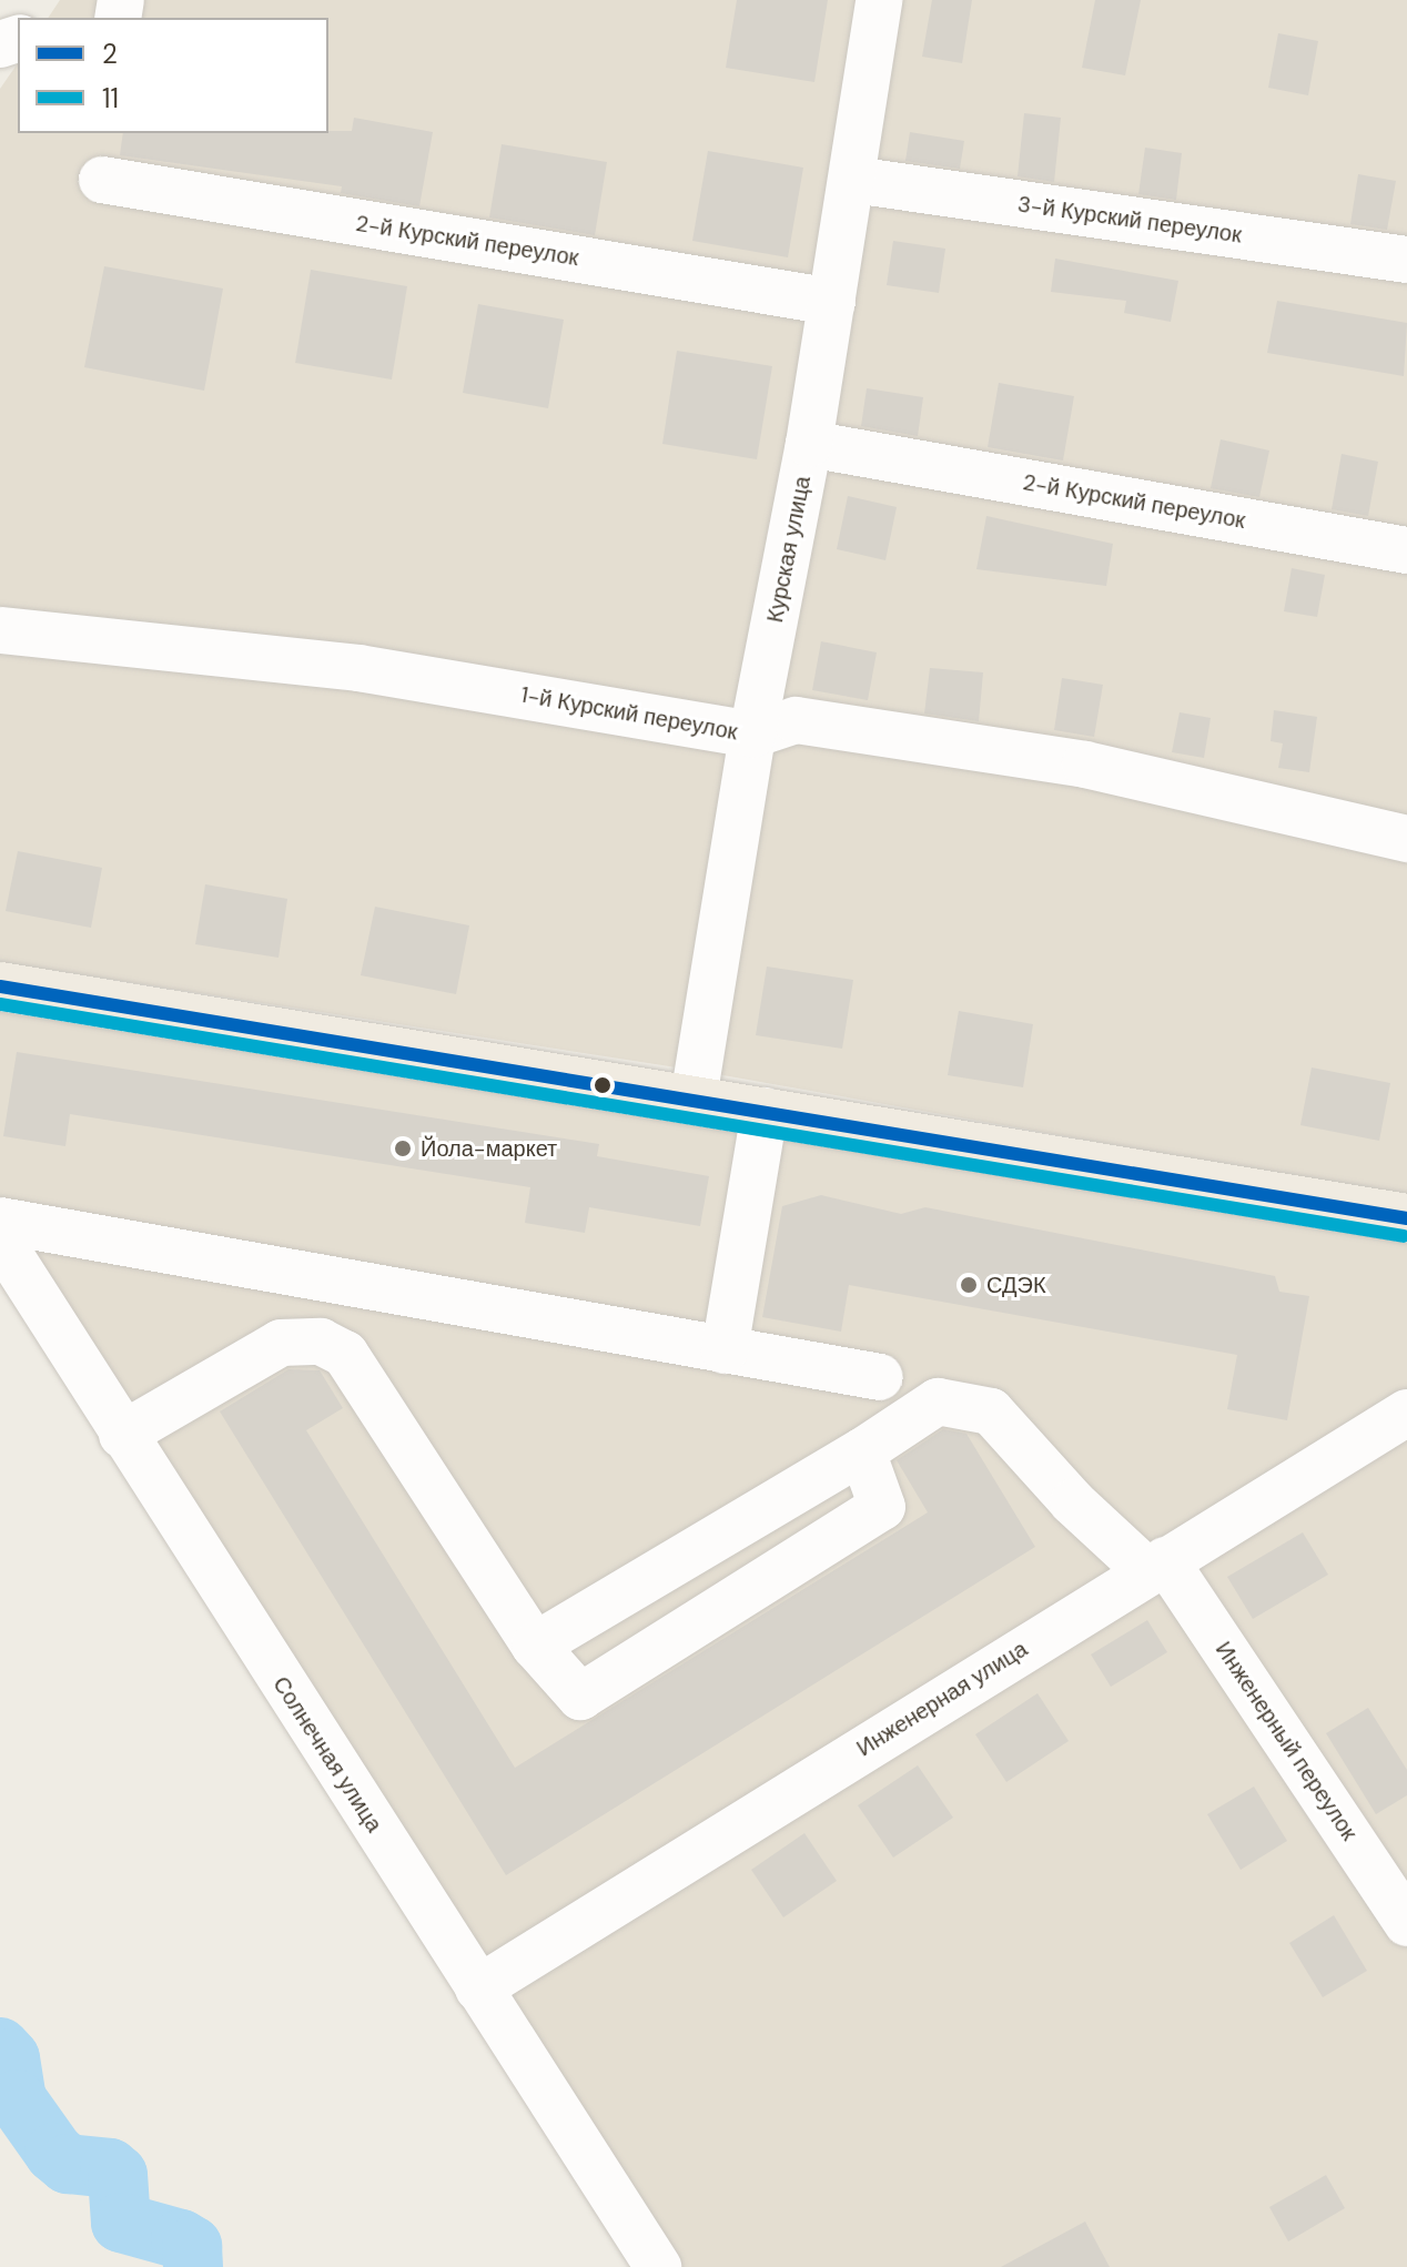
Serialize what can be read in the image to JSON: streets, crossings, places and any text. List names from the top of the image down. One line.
{"streets":{"street":["3-й Курский переулок","2-й Курский переулок","Курская улица","1-й Курский переулок","Инженерная улица","Инженерный переулок","Солнечная улица"]},"crossings":[["3-й Курский переулок","Курская улица"],["2-й Курский переулок","Курская улица"],["Курская улица","1-й Курский переулок"],["Инженерная улица","Инженерный переулок"],["Инженерная улица","Солнечная улица"]],"places":["Йола-маркет","СДЭК"],"lines":["transit line 2","transit line 11"],"legend":["2","11"]}
